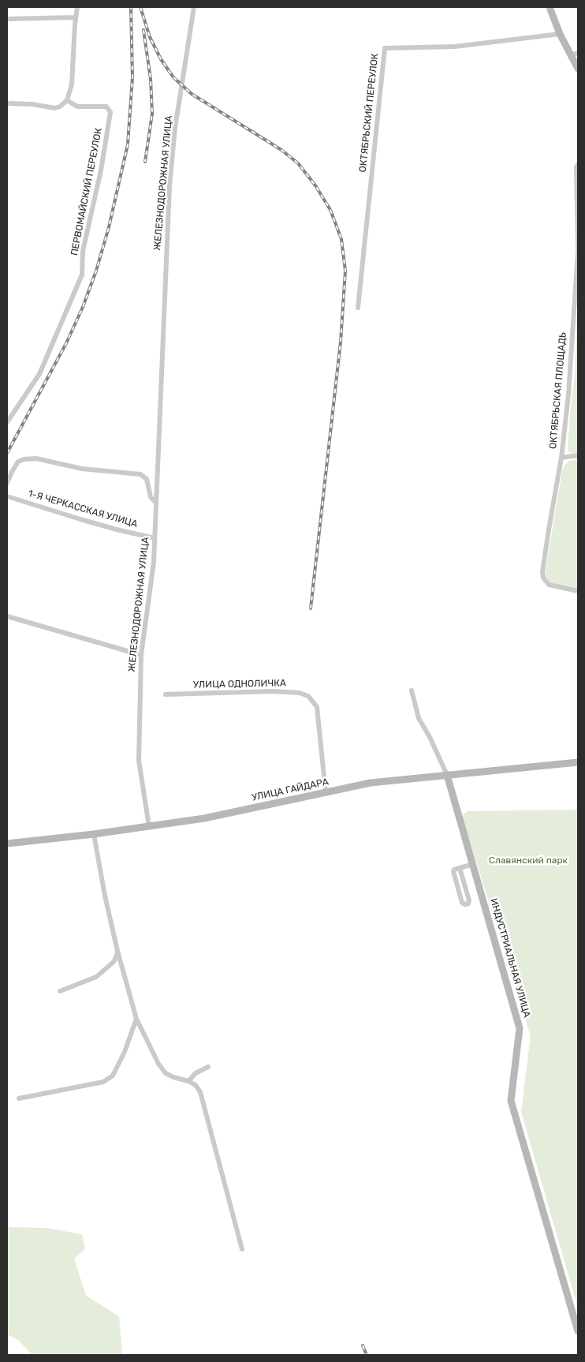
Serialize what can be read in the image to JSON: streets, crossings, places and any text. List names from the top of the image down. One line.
{"streets":{"street":["ОКТЯБРЬСКИЙ ПЕРЕУЛОК","ЖЕЛЕЗНОДОРОЖНАЯ УЛИЦА","ПЕРВОМАЙСКИЙ ПЕРЕУЛОК","ОКТЯБРЬСКАЯ ПЛОЩАДЬ","1-Я ЧЕРКАССКАЯ УЛИЦА","УЛИЦА ОДНОЛИЧКА","УЛИЦА ГАЙДАРА","ИНДУСТРИАЛЬНАЯ УЛИЦА"]},"crossings":[["ЖЕЛЕЗНОДОРОЖНАЯ УЛИЦА","1-Я ЧЕРКАССКАЯ УЛИЦА"],["ЖЕЛЕЗНОДОРОЖНАЯ УЛИЦА","УЛИЦА ГАЙДАРА"],["УЛИЦА ОДНОЛИЧКА","УЛИЦА ГАЙДАРА"],["УЛИЦА ГАЙДАРА","ИНДУСТРИАЛЬНАЯ УЛИЦА"]],"parks":["Славянский парк"]}
